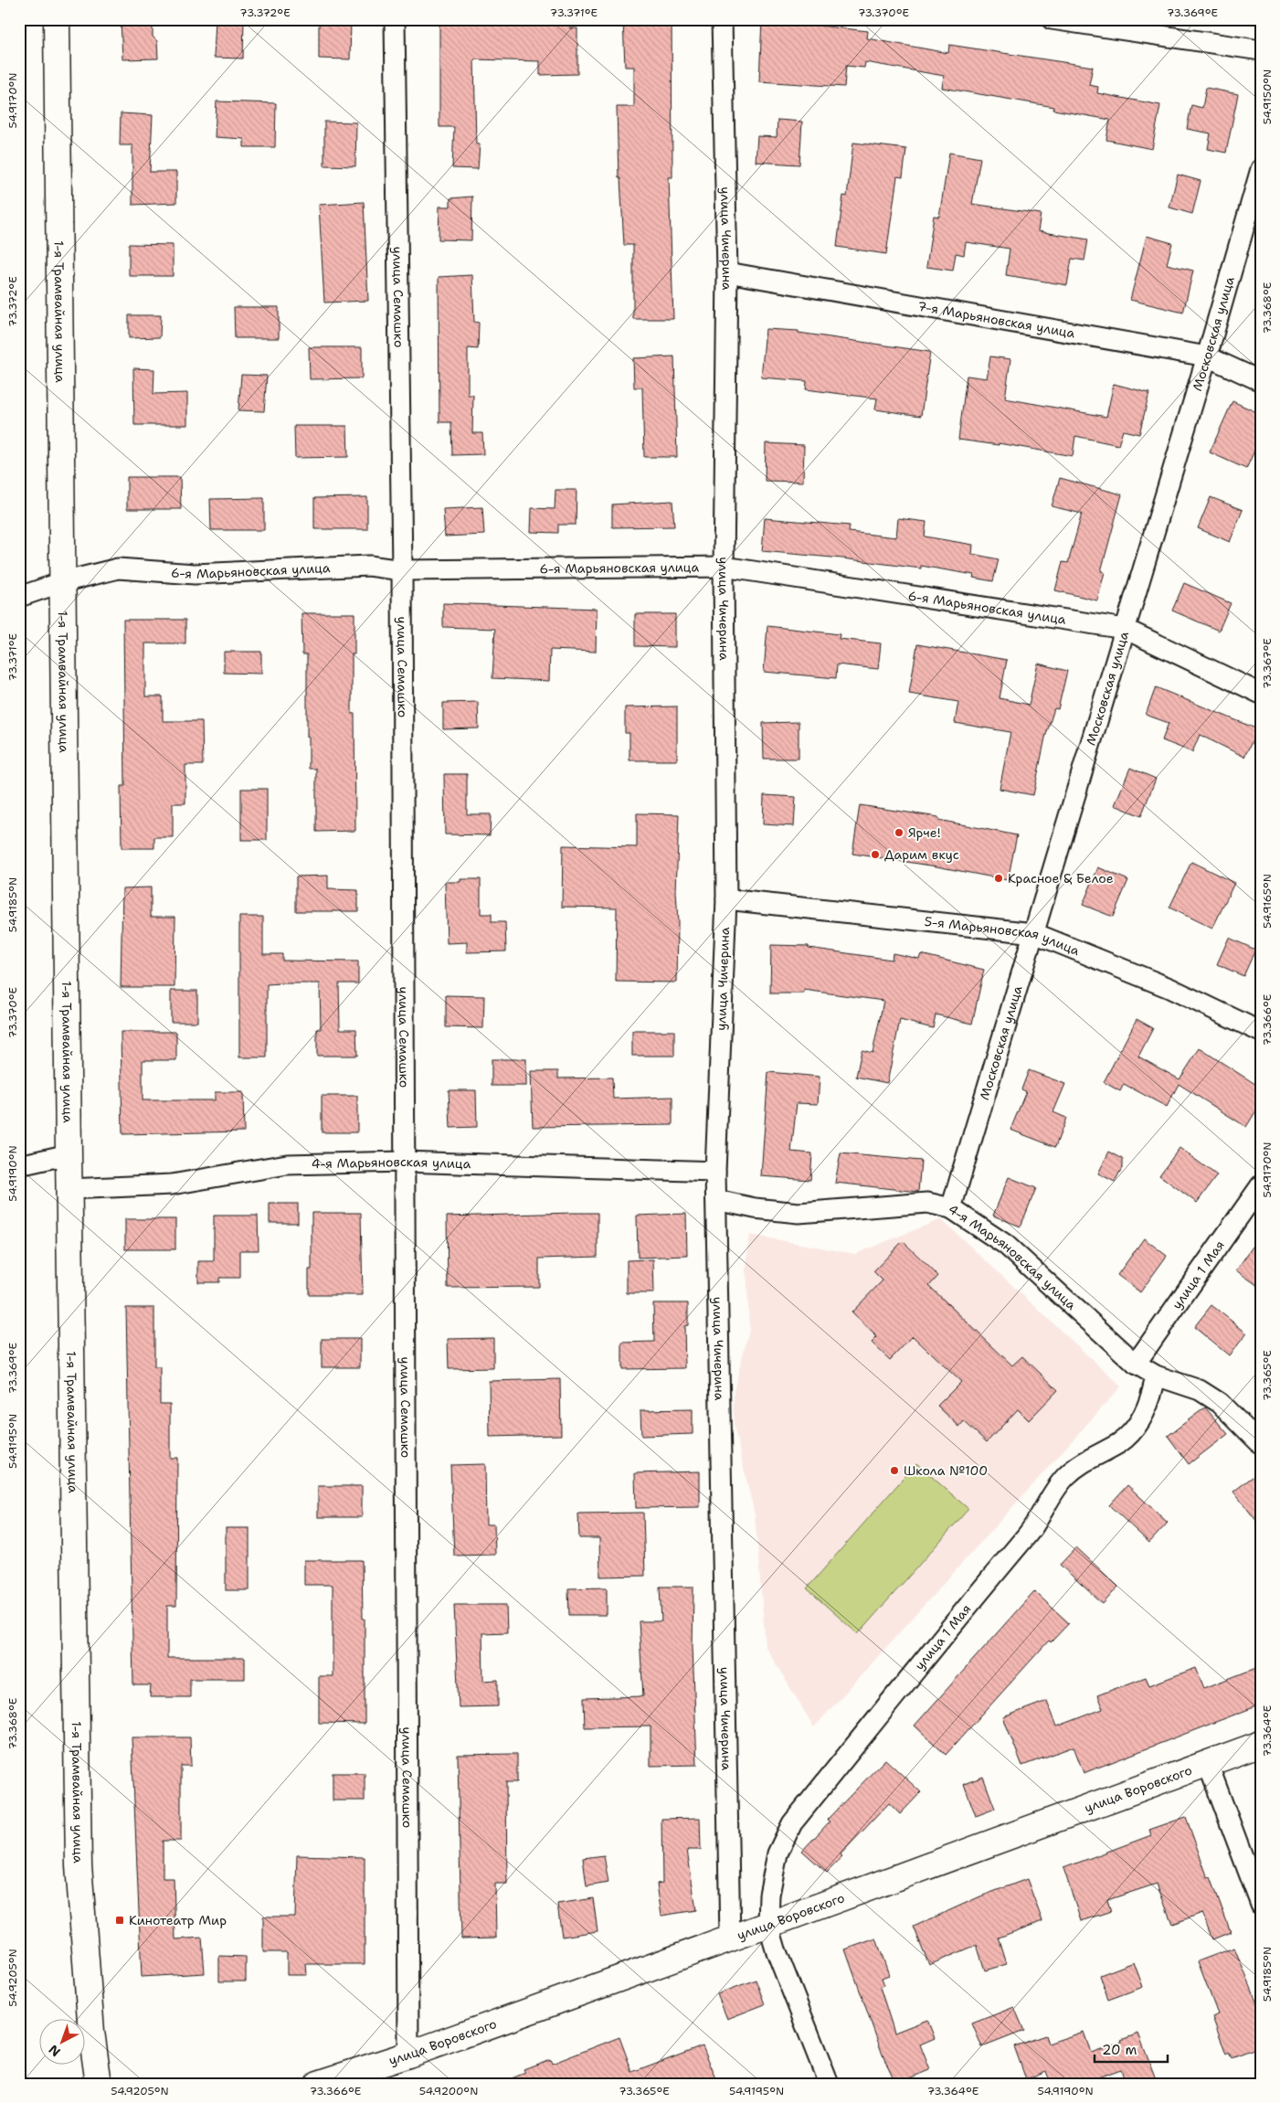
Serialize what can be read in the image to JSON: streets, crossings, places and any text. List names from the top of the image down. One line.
{"streets":{"main road":["1-я Трамвайная улица","улица Воровского"],"street":["улица Чичерина","улица Семашко","7-я Марьяновская улица","Московская улица","6-я Марьяновская улица","5-я Марьяновская улица","4-я Марьяновская улица","улица 1 Мая"]},"crossings":[["улица Чичерина","7-я Марьяновская улица"],["улица Чичерина","6-я Марьяновская улица"],["улица Чичерина","5-я Марьяновская улица"],["улица Чичерина","4-я Марьяновская улица"],["улица Чичерина","улица Воровского"],["улица Семашко","6-я Марьяновская улица"],["улица Семашко","4-я Марьяновская улица"],["улица Семашко","улица Воровского"],["1-я Трамвайная улица","6-я Марьяновская улица"],["1-я Трамвайная улица","4-я Марьяновская улица"],["7-я Марьяновская улица","Московская улица"],["Московская улица","6-я Марьяновская улица"],["Московская улица","5-я Марьяновская улица"],["Московская улица","4-я Марьяновская улица"],["4-я Марьяновская улица","улица 1 Мая"],["улица 1 Мая","улица Воровского"]],"places":{"other":["Ярче!","Дарим вкус","Красное & Белое","Школа №100"],"transit":["Кинотеатр Мир"]},"scale_bar":"20 m","north":"bottom left","coordinates":["73.372°E","73.371°E","73.370°E","73.369°E","54.9150°N","54.9170°N","73.368°E","73.367°E","54.9165°N","54.9185°N","73.366°E","54.9190°N","73.365°E","54.9195°N","73.364°E","54.9205°N","54.9200°N"]}
